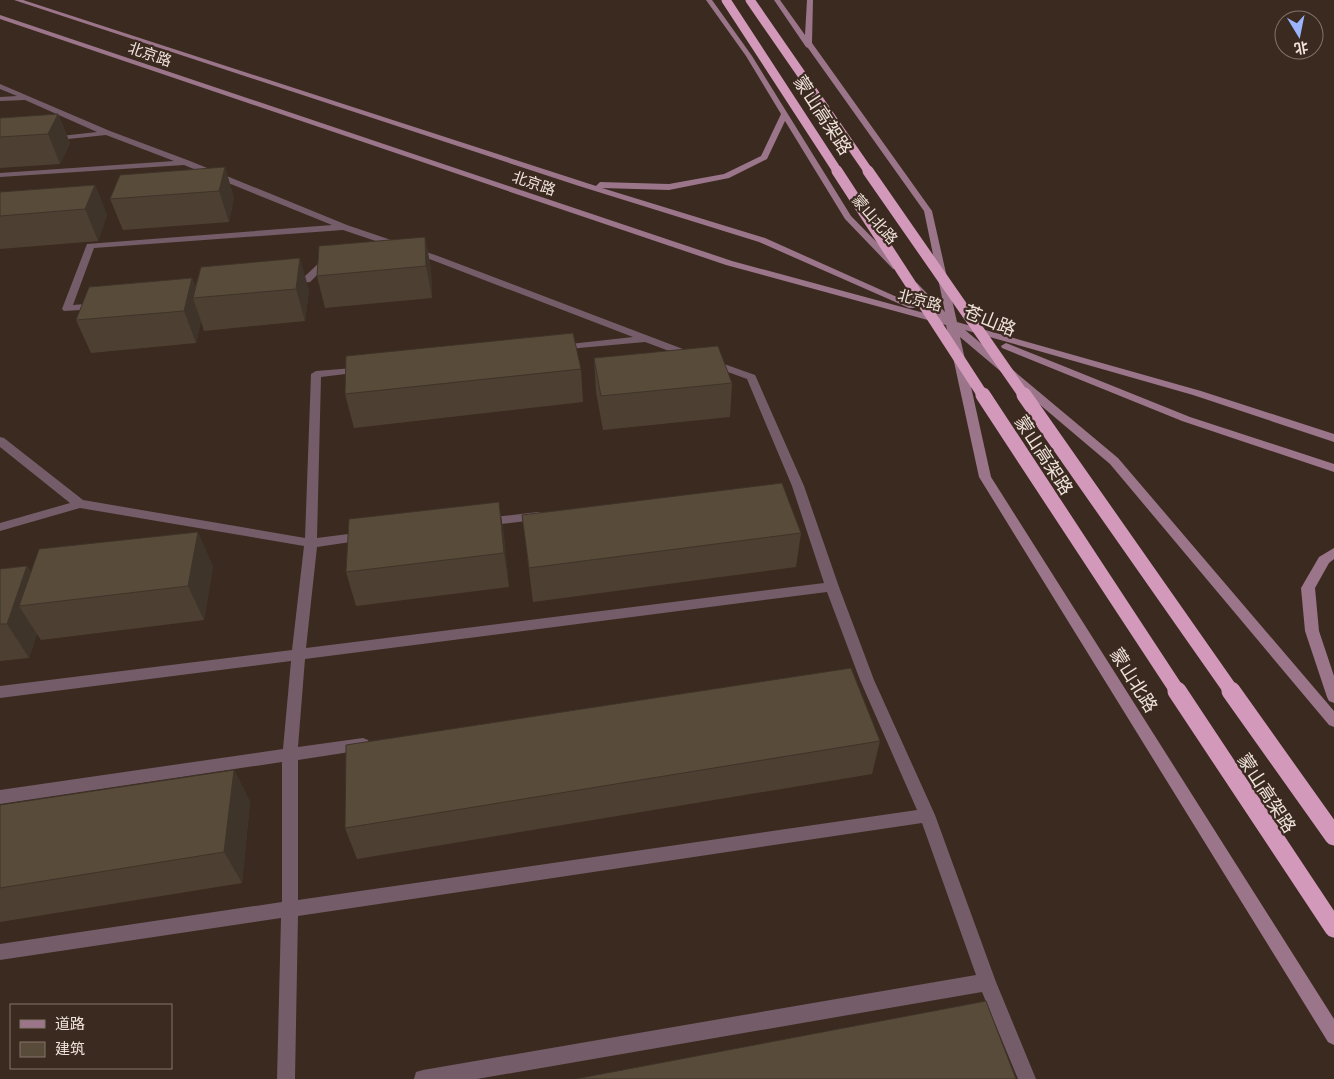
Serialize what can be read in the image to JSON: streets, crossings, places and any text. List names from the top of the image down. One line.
{"streets":{"highway":["蒙山高架路"],"main road":["北京路","蒙山北路","苍山路"]},"crossings":[["北京路","蒙山北路"],["北京路","苍山路"],["蒙山北路","苍山路"]],"legend":["道路","建筑"],"north":"bottom"}
